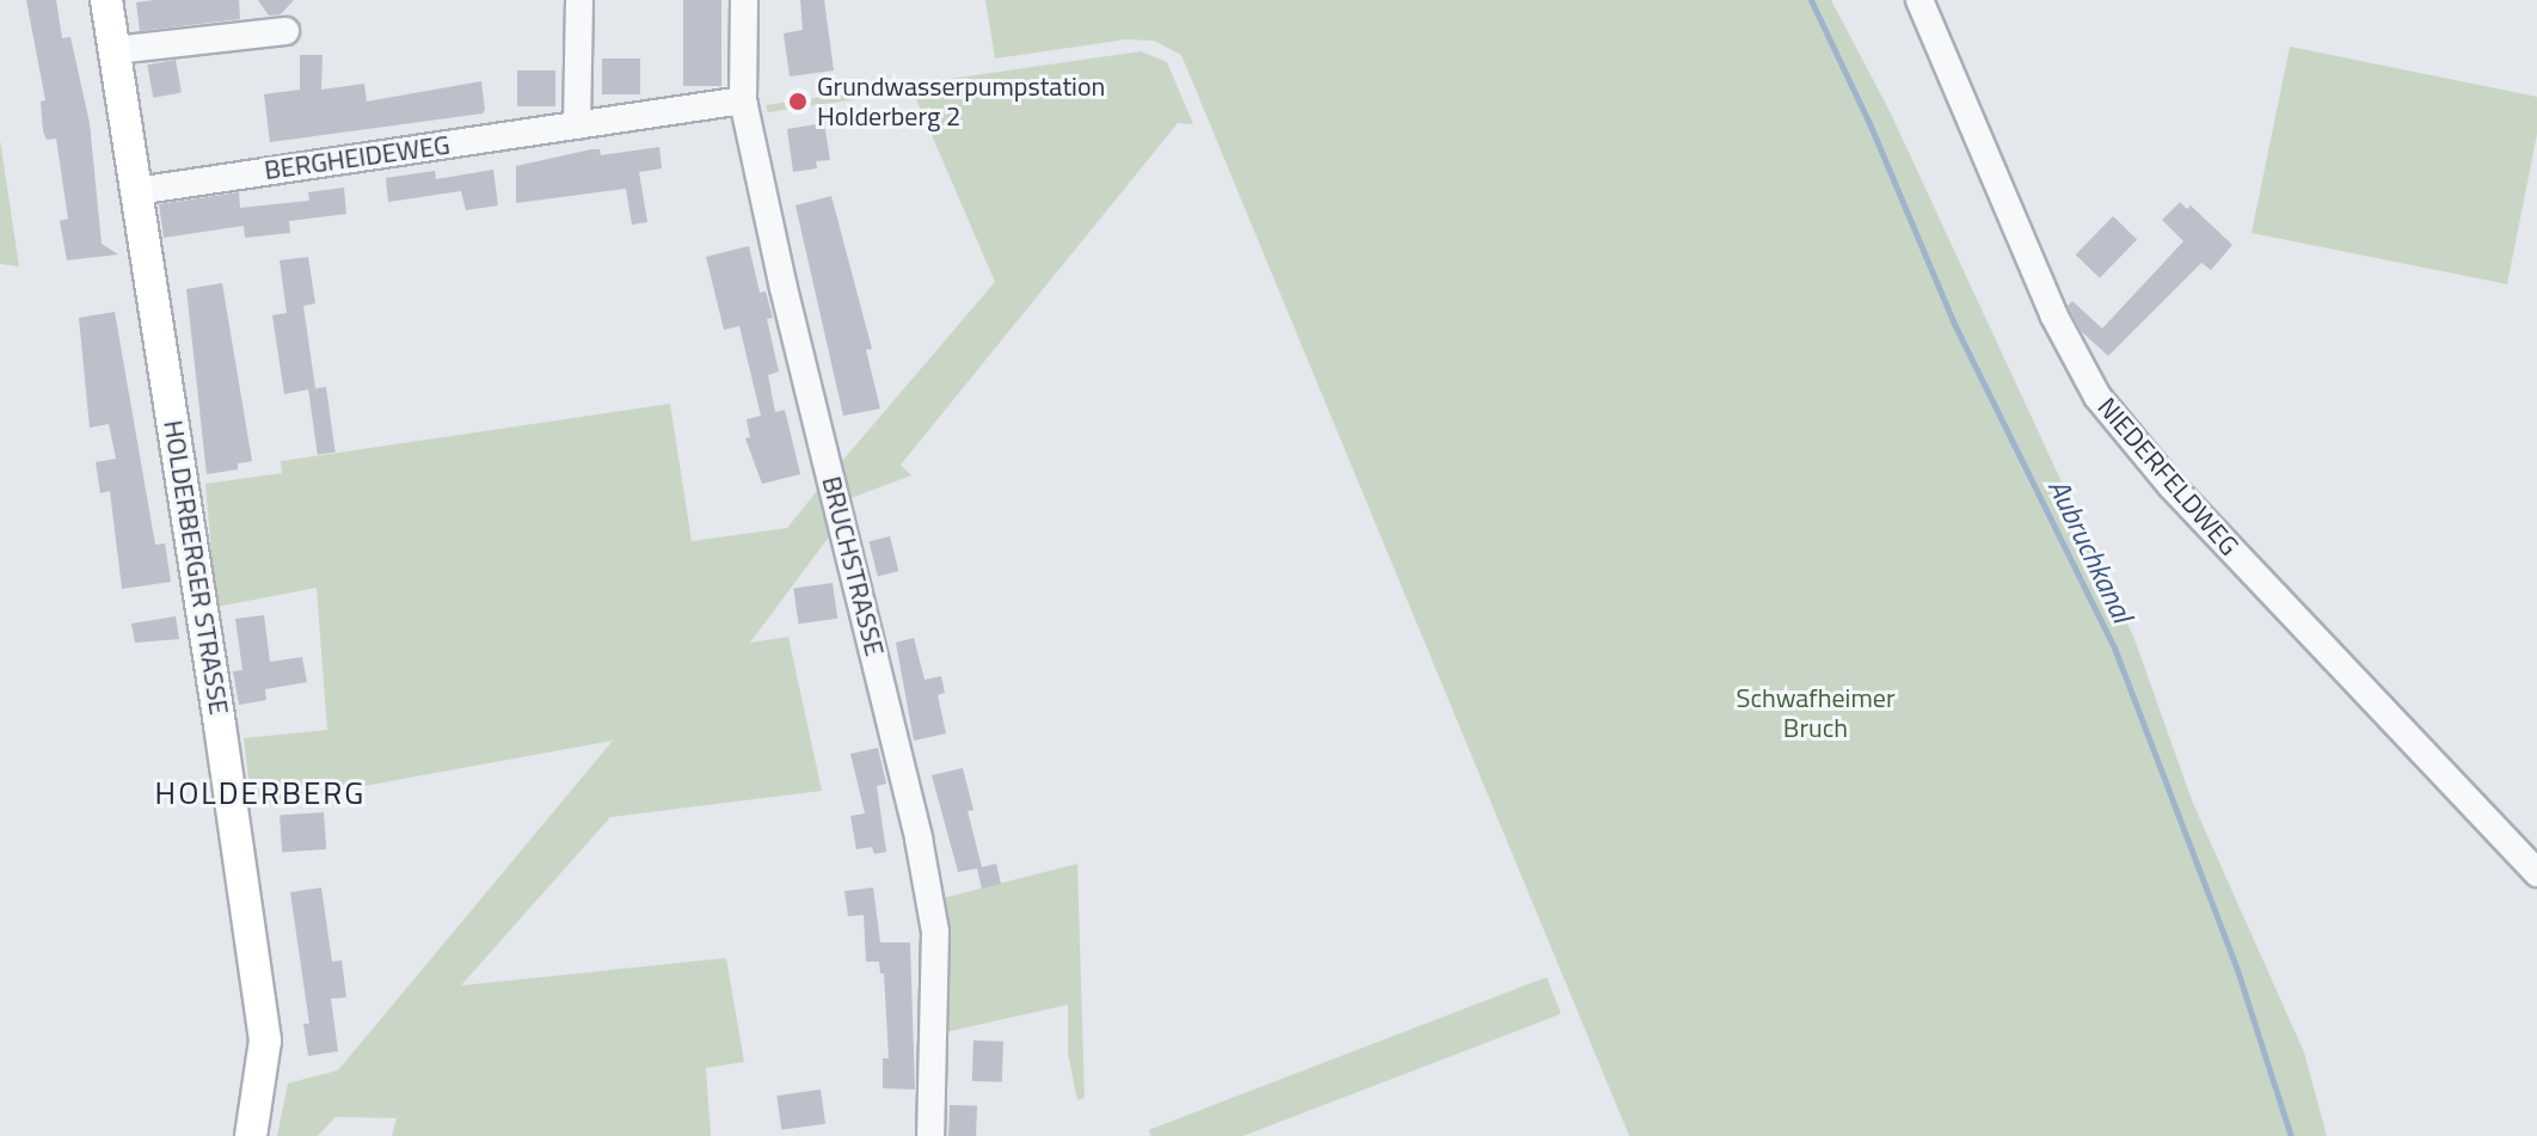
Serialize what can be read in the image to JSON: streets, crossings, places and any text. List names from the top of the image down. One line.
{"streets":{"main road":["HOLDERBERGER STRASSE"],"street":["BERGHEIDEWEG","NIEDERFELDWEG","BRUCHSTRASSE"]},"crossings":[["BERGHEIDEWEG","BRUCHSTRASSE"],["BERGHEIDEWEG","HOLDERBERGER STRASSE"]],"districts":["HOLDERBERG"],"water":["Aubruchkanal"],"parks":["Schwafheimer Bruch"],"places":["Grundwasserpumpstation Holderberg 2"]}
